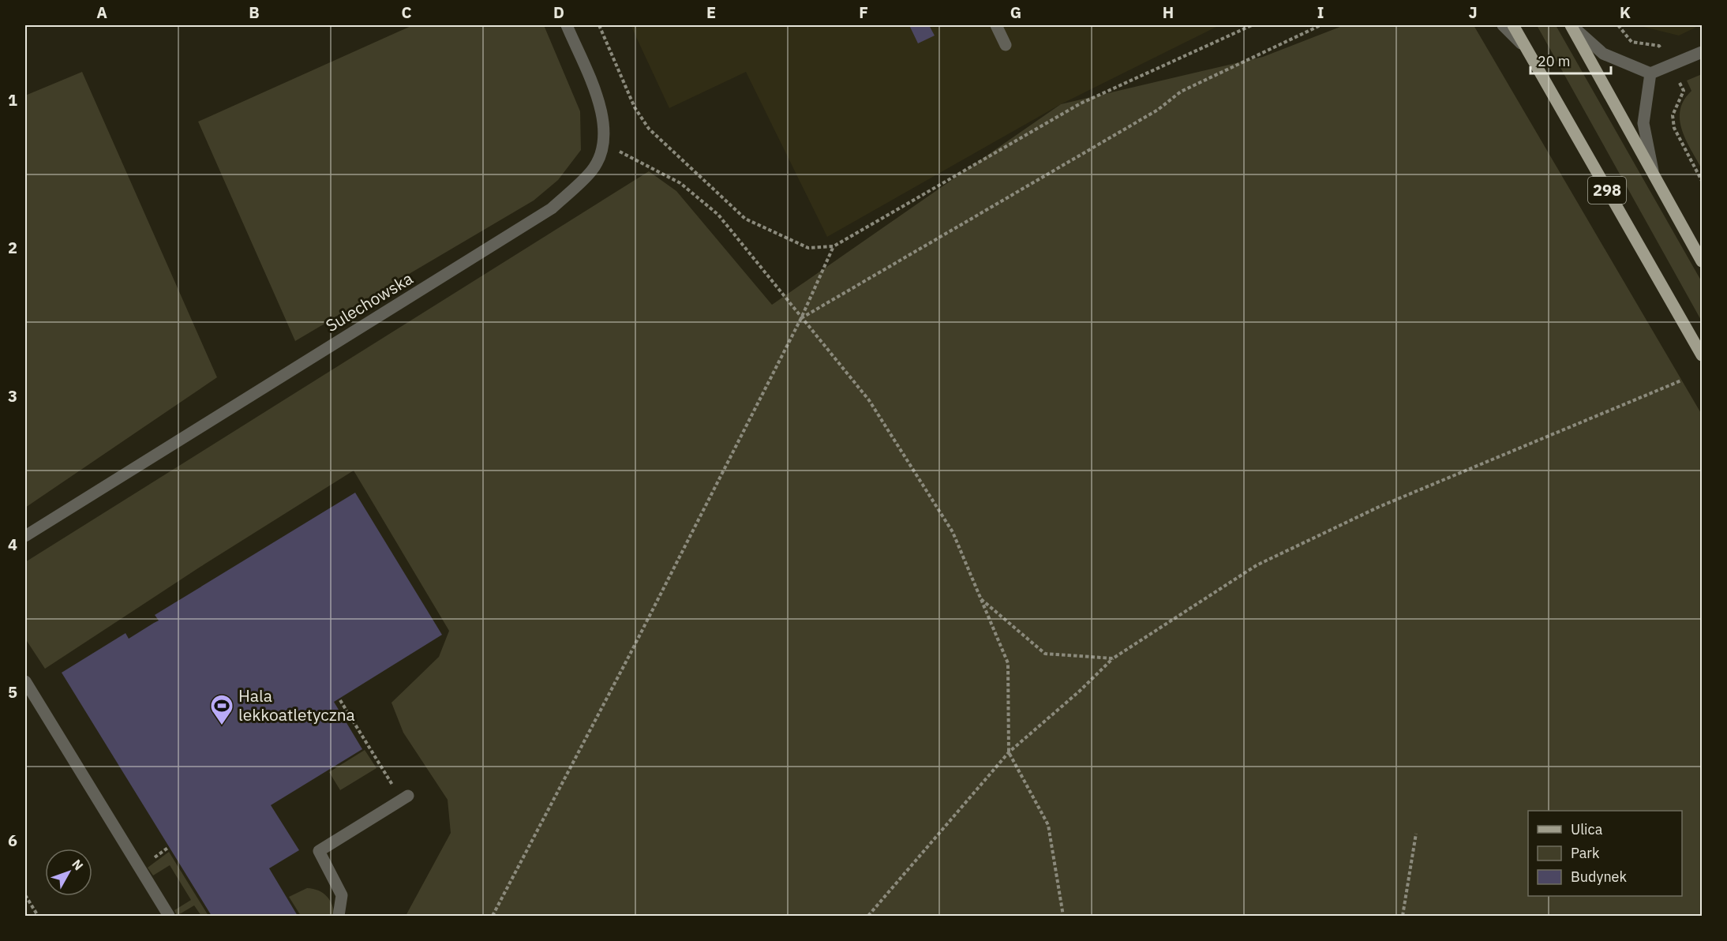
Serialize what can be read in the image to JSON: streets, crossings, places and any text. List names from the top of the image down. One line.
{"streets":{"main road":["298"],"street":["Sulechowska"]},"places":{"sports":["Hala lekkoatletyczna"]},"legend":["Ulica","Park","Budynek"],"scale_bar":"20 m","north":"top right","grid":{"columns":["A","B","C","D","E","F","G","H","I","J","K"],"rows":["1","2","3","4","5","6"]}}
